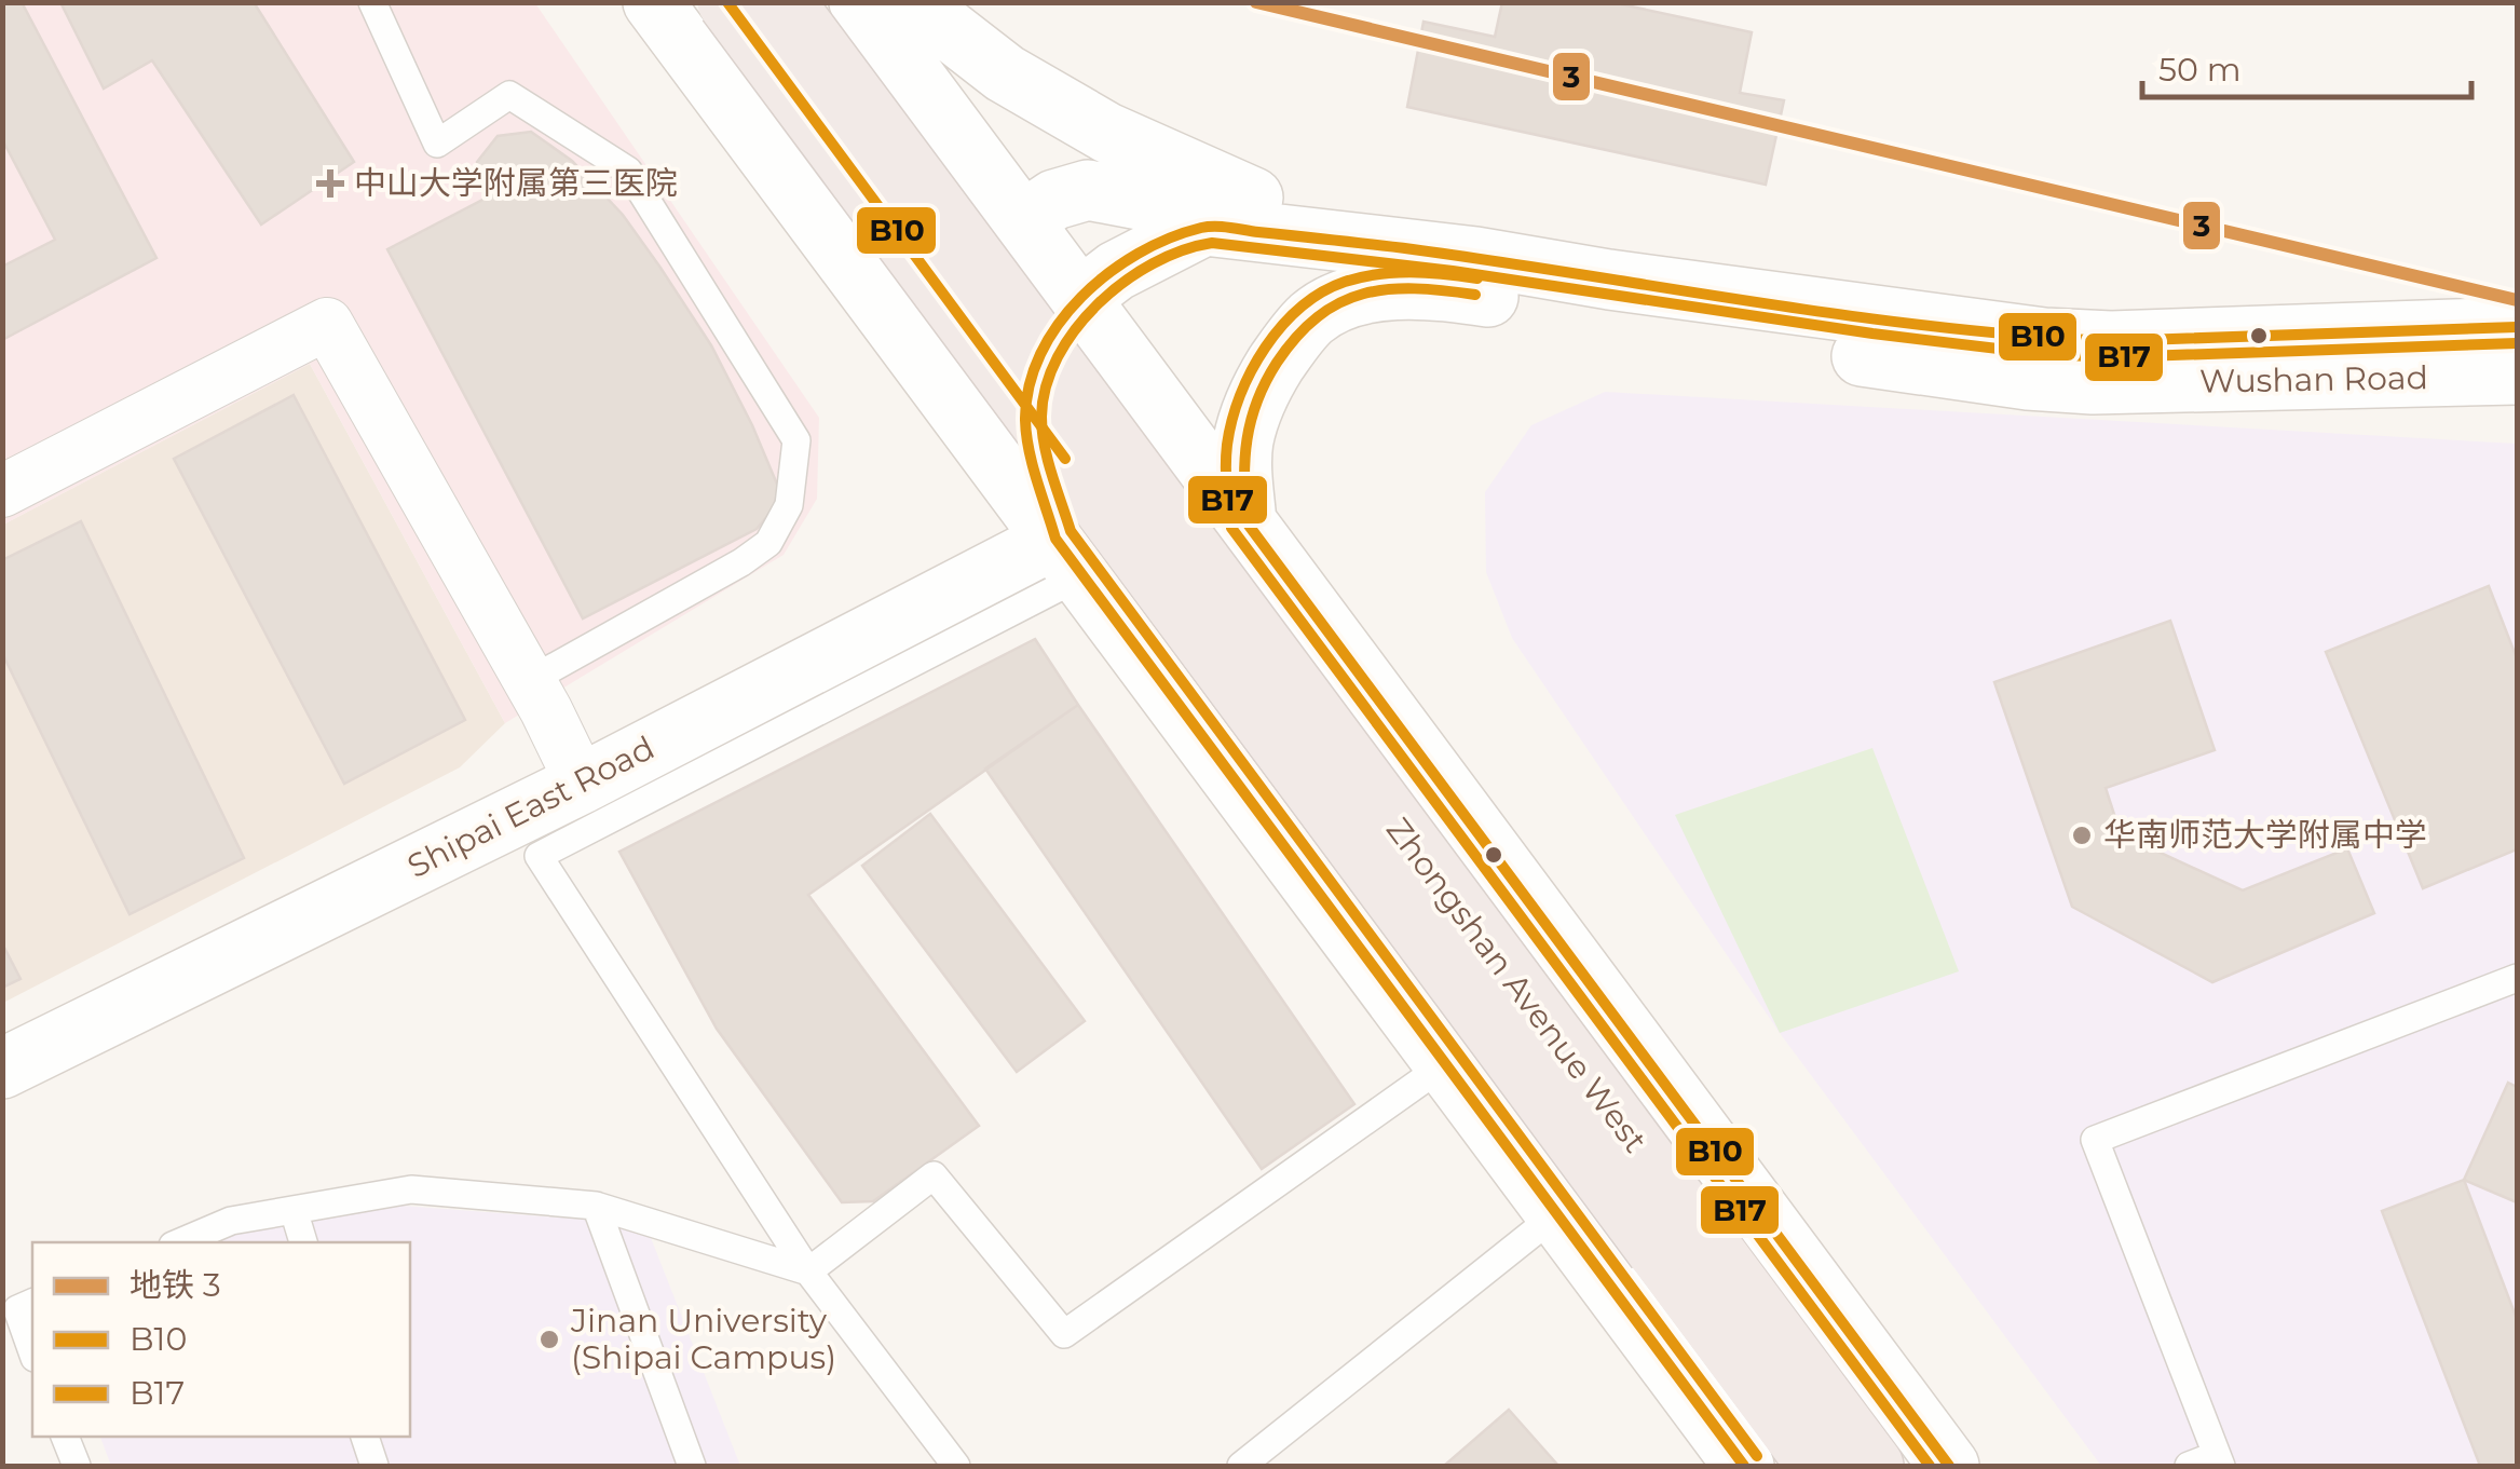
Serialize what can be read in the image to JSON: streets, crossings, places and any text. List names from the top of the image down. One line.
{"streets":{"highway":["Zhongshan Avenue West"],"main road":["Wushan Road","Shipai East Road"]},"crossings":[["Wushan Road","Shipai East Road"]],"places":{"health":["中山大学附属第三医院"],"other":["华南师范大学附属中学","Jinan University (Shipai Campus)"]},"lines":["metro line 3","transit line B10","transit line B17"],"legend":["地铁 3","B10","B17"],"scale_bar":"50 m"}
